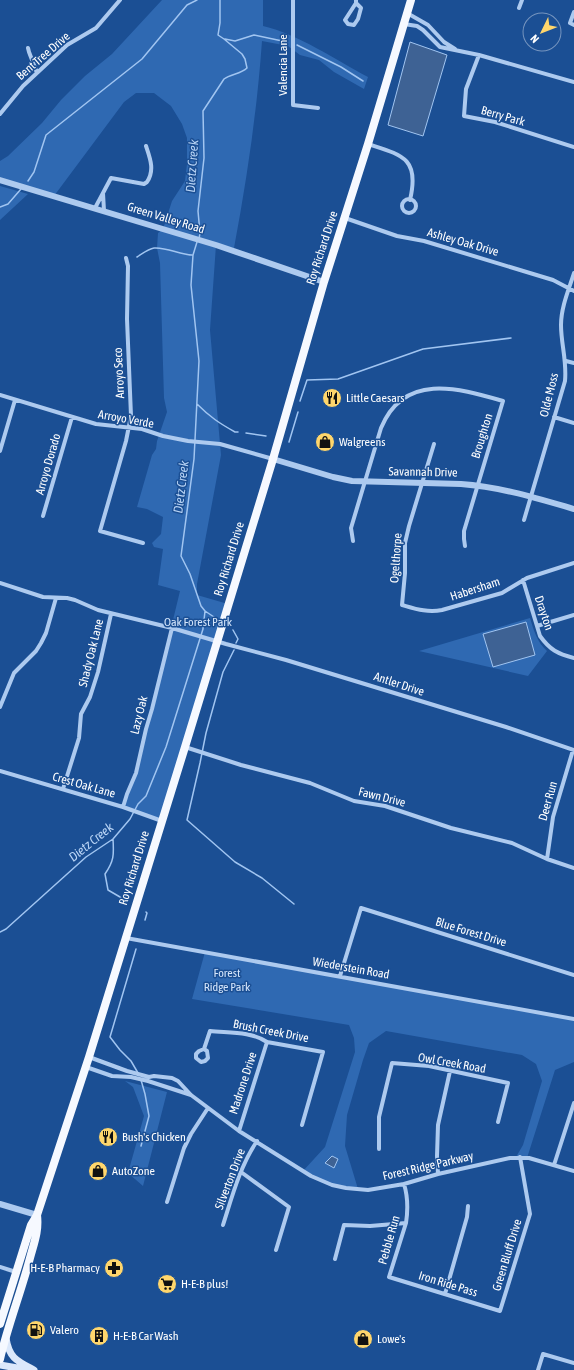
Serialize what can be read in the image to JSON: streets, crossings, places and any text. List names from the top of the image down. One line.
{"streets":{"main road":["Roy Richard Drive"],"street":["Bent Tree Drive","Valencia Lane","Berry Park","Green Valley Road","Ashley Oak Drive","Arroyo Seco","Olde Moss","Arroyo Verde","Broughton","Arroyo Dorado","Savannah Drive","Ogelthorpe","Habersham","Drayton","Shady Oak Lane","Antler Drive","Lazy Oak","Crest Oak Lane","Fawn Drive","Deer Run","Blue Forest Drive","Wiederstein Road","Brush Creek Drive","Owl Creek Road","Madrone Drive","Forest Ridge Parkway","Silverton Drive","Pebble Run","Green Bluff Drive","Iron Ride Pass"]},"crossings":[["Green Valley Road","Roy Richard Drive"],["Ashley Oak Drive","Roy Richard Drive"],["Ashley Oak Drive","Olde Moss"],["Roy Richard Drive","Arroyo Verde"],["Roy Richard Drive","Savannah Drive"],["Roy Richard Drive","Antler Drive"],["Roy Richard Drive","Crest Oak Lane"],["Roy Richard Drive","Fawn Drive"],["Roy Richard Drive","Wiederstein Road"],["Roy Richard Drive","Forest Ridge Parkway"],["Arroyo Seco","Arroyo Verde"],["Olde Moss","Savannah Drive"],["Arroyo Verde","Arroyo Dorado"],["Arroyo Verde","Savannah Drive"],["Broughton","Savannah Drive"],["Savannah Drive","Ogelthorpe"],["Ogelthorpe","Habersham"],["Habersham","Drayton"],["Shady Oak Lane","Antler Drive"],["Shady Oak Lane","Crest Oak Lane"],["Antler Drive","Lazy Oak"],["Antler Drive","Deer Run"],["Lazy Oak","Crest Oak Lane"],["Fawn Drive","Deer Run"],["Blue Forest Drive","Wiederstein Road"],["Brush Creek Drive","Madrone Drive"],["Madrone Drive","Forest Ridge Parkway"],["Forest Ridge Parkway","Silverton Drive"],["Forest Ridge Parkway","Pebble Run"],["Forest Ridge Parkway","Green Bluff Drive"],["Pebble Run","Iron Ride Pass"],["Green Bluff Drive","Iron Ride Pass"]],"water":["Dietz Creek"],"parks":["Oak Forest Park","Forest Ridge Park"],"places":{"restaurant":["Little Caesars","Bush's Chicken"],"shop":["Walgreens","AutoZone","Lowe's"],"pharmacy":["H-E-B Pharmacy"],"supermarket":["H-E-B plus!"],"fuel station":["Valero"],"building":["H-E-B Car Wash"]},"north":"bottom left"}
